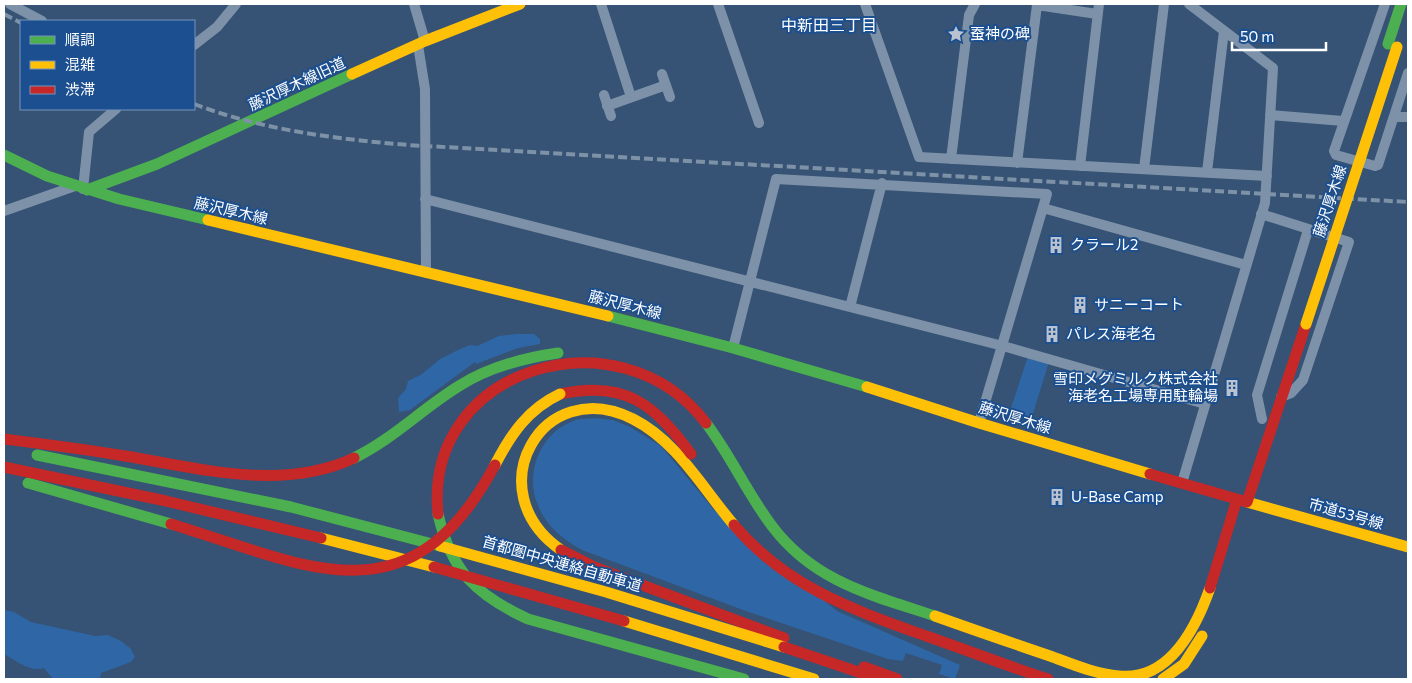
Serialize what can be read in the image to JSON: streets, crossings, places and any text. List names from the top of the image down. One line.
{"streets":{"main road":["藤沢厚木線旧道","藤沢厚木線","市道53号線","首都圏中央連絡自動車道"]},"crossings":[["藤沢厚木線旧道","藤沢厚木線"],["藤沢厚木線","市道53号線"]],"districts":["中新田三丁目"],"places":{"place":["蚕神の碑"],"building":["クラール2","サニーコート","パレス海老名","雪印メグミルク株式会社 海老名工場専用駐輪場","U-Base Camp"]},"legend":["順調","混雑","渋滞"],"scale_bar":"50 m"}
